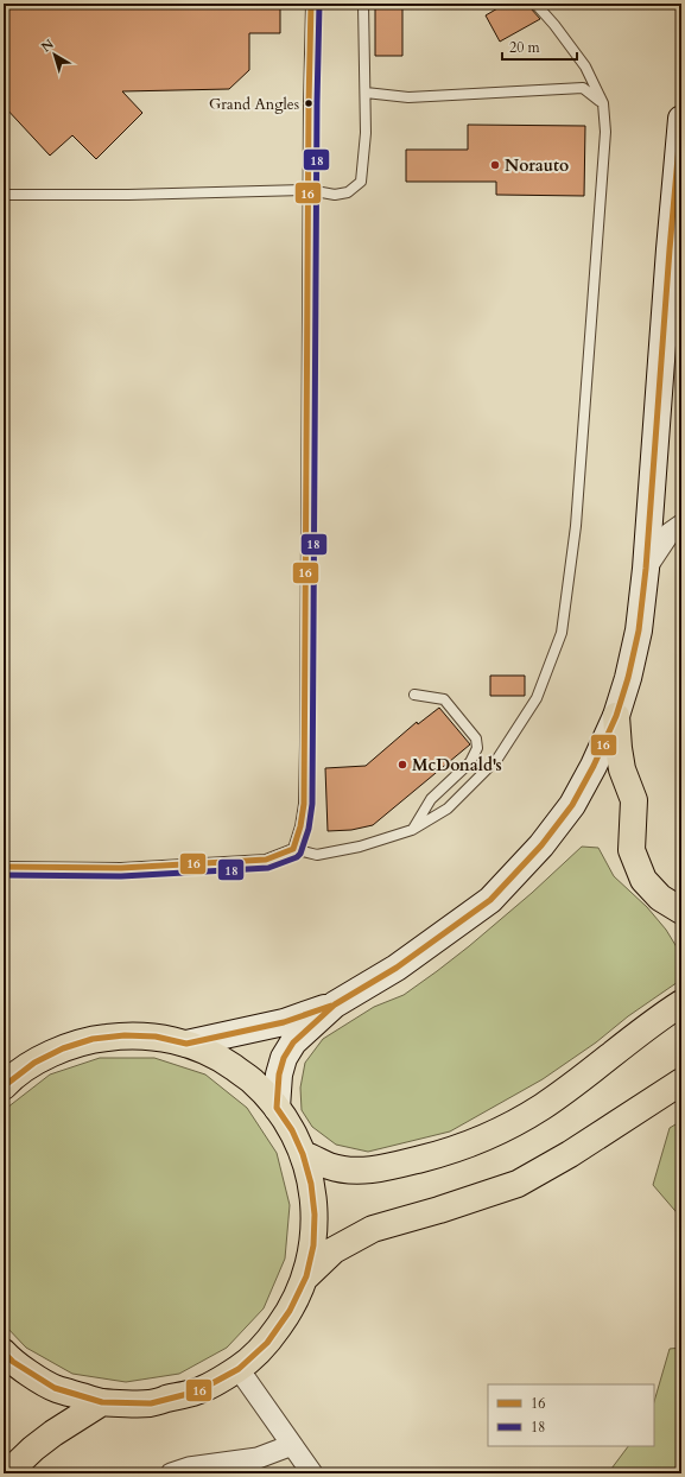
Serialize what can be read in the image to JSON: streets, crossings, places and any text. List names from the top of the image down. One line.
{"places":["Grand Angles","Norauto","McDonald's"],"lines":["transit line 16","transit line 18"],"legend":["16","18"],"scale_bar":"20 m","north":"top left"}
